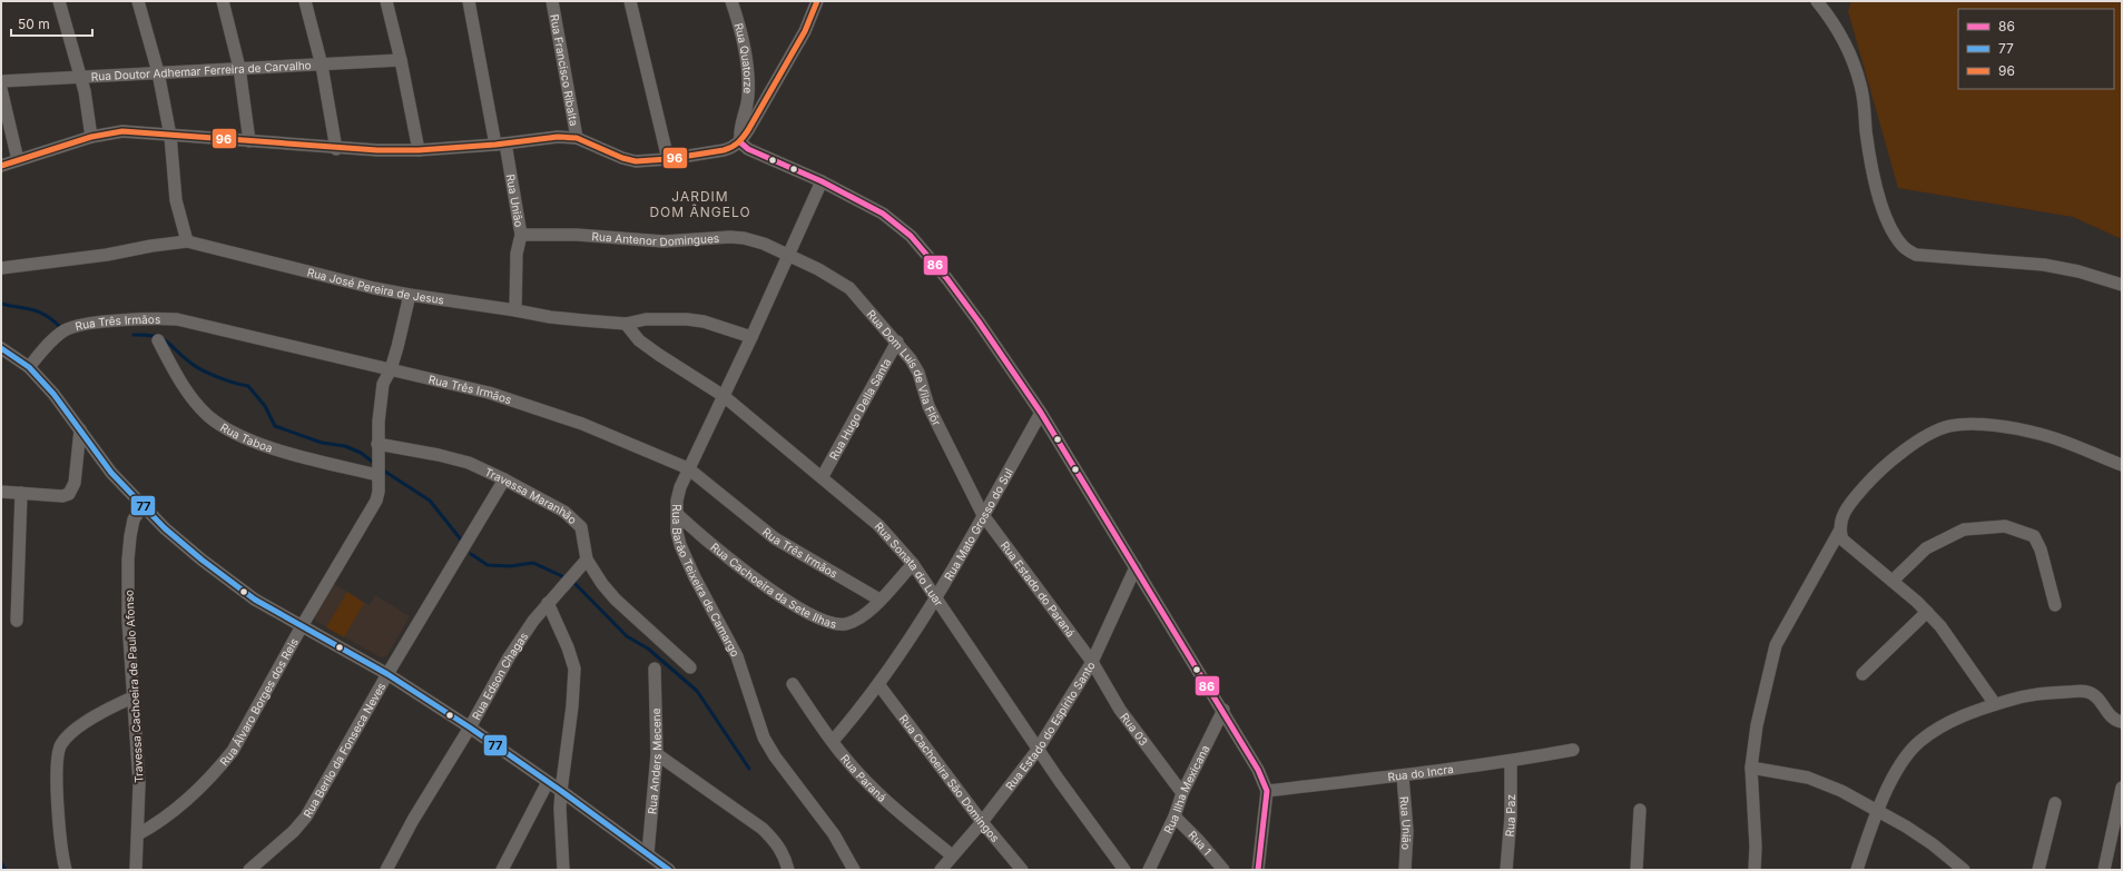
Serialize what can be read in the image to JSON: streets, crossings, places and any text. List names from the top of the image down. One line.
{"streets":{"street":["Rua Quatorze","Rua Francisco Ribalta","Rua Doutor Adhemar Ferreira de Carvalho","Rua União","Rua Antenor Domingues","Rua José Pereira de Jesus","Rua Três Irmãos","Rua Dom Luís de Vila Flôr","Rua Hugo Della Santa","Rua Taboa","Travessa Maranhão","Rua Mato Grosso do Sul","Rua Sonata do Luar","Rua Barão Teixeira de Camargo","Rua Cachoeira da Sete Ilhas","Rua Estado do Paraná","Rua Edson Chagas","Travessa Cachoeira de Paulo Afonso","Rua Álvaro Borges dos Reis","Rua Estado do Espírito Santo","Rua 03","Rua Berilo da Fonseca Neves","Rua Anders Mecene","Rua do Incra","Rua Paraná","Rua Cachoeira São Domingos","Rua Ilha Mexicana","Rua Paz","Rua 1"]},"crossings":[["Rua União","Rua Antenor Domingues"],["Rua União","Rua José Pereira de Jesus"],["Rua União","Rua do Incra"],["Rua Antenor Domingues","Rua Dom Luís de Vila Flôr"],["Rua Antenor Domingues","Rua Barão Teixeira de Camargo"],["Rua José Pereira de Jesus","Rua Sonata do Luar"],["Rua José Pereira de Jesus","Rua Barão Teixeira de Camargo"],["Rua Três Irmãos","Rua Barão Teixeira de Camargo"],["Rua Três Irmãos","Rua Cachoeira da Sete Ilhas"],["Rua Dom Luís de Vila Flôr","Rua Hugo Della Santa"],["Rua Dom Luís de Vila Flôr","Rua Mato Grosso do Sul"],["Rua Dom Luís de Vila Flôr","Rua Barão Teixeira de Camargo"],["Rua Dom Luís de Vila Flôr","Rua Estado do Paraná"],["Rua Hugo Della Santa","Rua Sonata do Luar"],["Rua Taboa","Rua Álvaro Borges dos Reis"],["Travessa Maranhão","Rua Edson Chagas"],["Travessa Maranhão","Rua Álvaro Borges dos Reis"],["Travessa Maranhão","Rua Berilo da Fonseca Neves"],["Rua Mato Grosso do Sul","Rua Sonata do Luar"],["Rua Mato Grosso do Sul","Rua Estado do Paraná"],["Rua Mato Grosso do Sul","Rua Paraná"],["Rua Mato Grosso do Sul","Rua Cachoeira São Domingos"],["Rua Sonata do Luar","Rua Barão Teixeira de Camargo"],["Rua Sonata do Luar","Rua Cachoeira da Sete Ilhas"],["Rua Sonata do Luar","Rua Estado do Espírito Santo"],["Rua Barão Teixeira de Camargo","Rua Cachoeira da Sete Ilhas"],["Rua Estado do Paraná","Rua Estado do Espírito Santo"],["Rua Estado do Paraná","Rua 03"],["Travessa Cachoeira de Paulo Afonso","Rua Álvaro Borges dos Reis"],["Rua Estado do Espírito Santo","Rua 03"],["Rua Estado do Espírito Santo","Rua Paraná"],["Rua Estado do Espírito Santo","Rua Cachoeira São Domingos"],["Rua 03","Rua Ilha Mexicana"],["Rua do Incra","Rua Paz"],["Rua Ilha Mexicana","Rua 1"]],"districts":["JARDIM DOM ÂNGELO"],"lines":["transit line 96","transit line 86","transit line 77"],"legend":["86","77","96"],"scale_bar":"50 m"}
